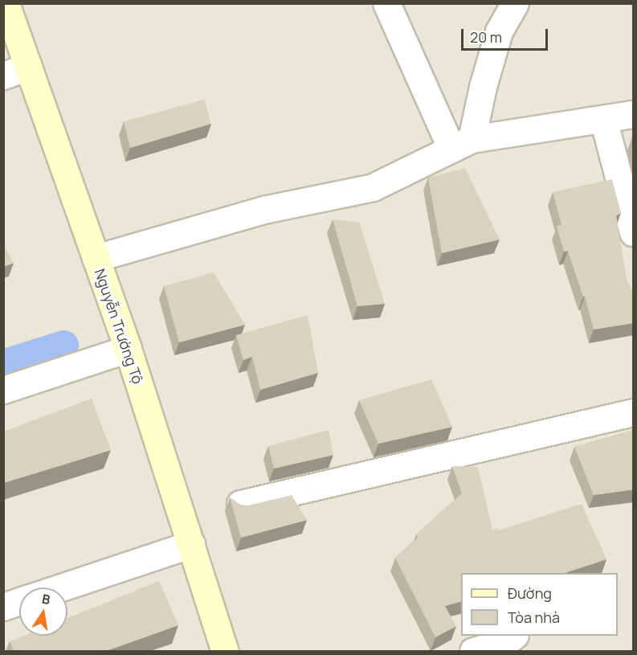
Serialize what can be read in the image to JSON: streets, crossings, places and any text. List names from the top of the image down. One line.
{"streets":{"main road":["Nguyễn Trường Tộ"]},"legend":["Đường","Tòa nhà"],"scale_bar":"20 m","north":"top"}
